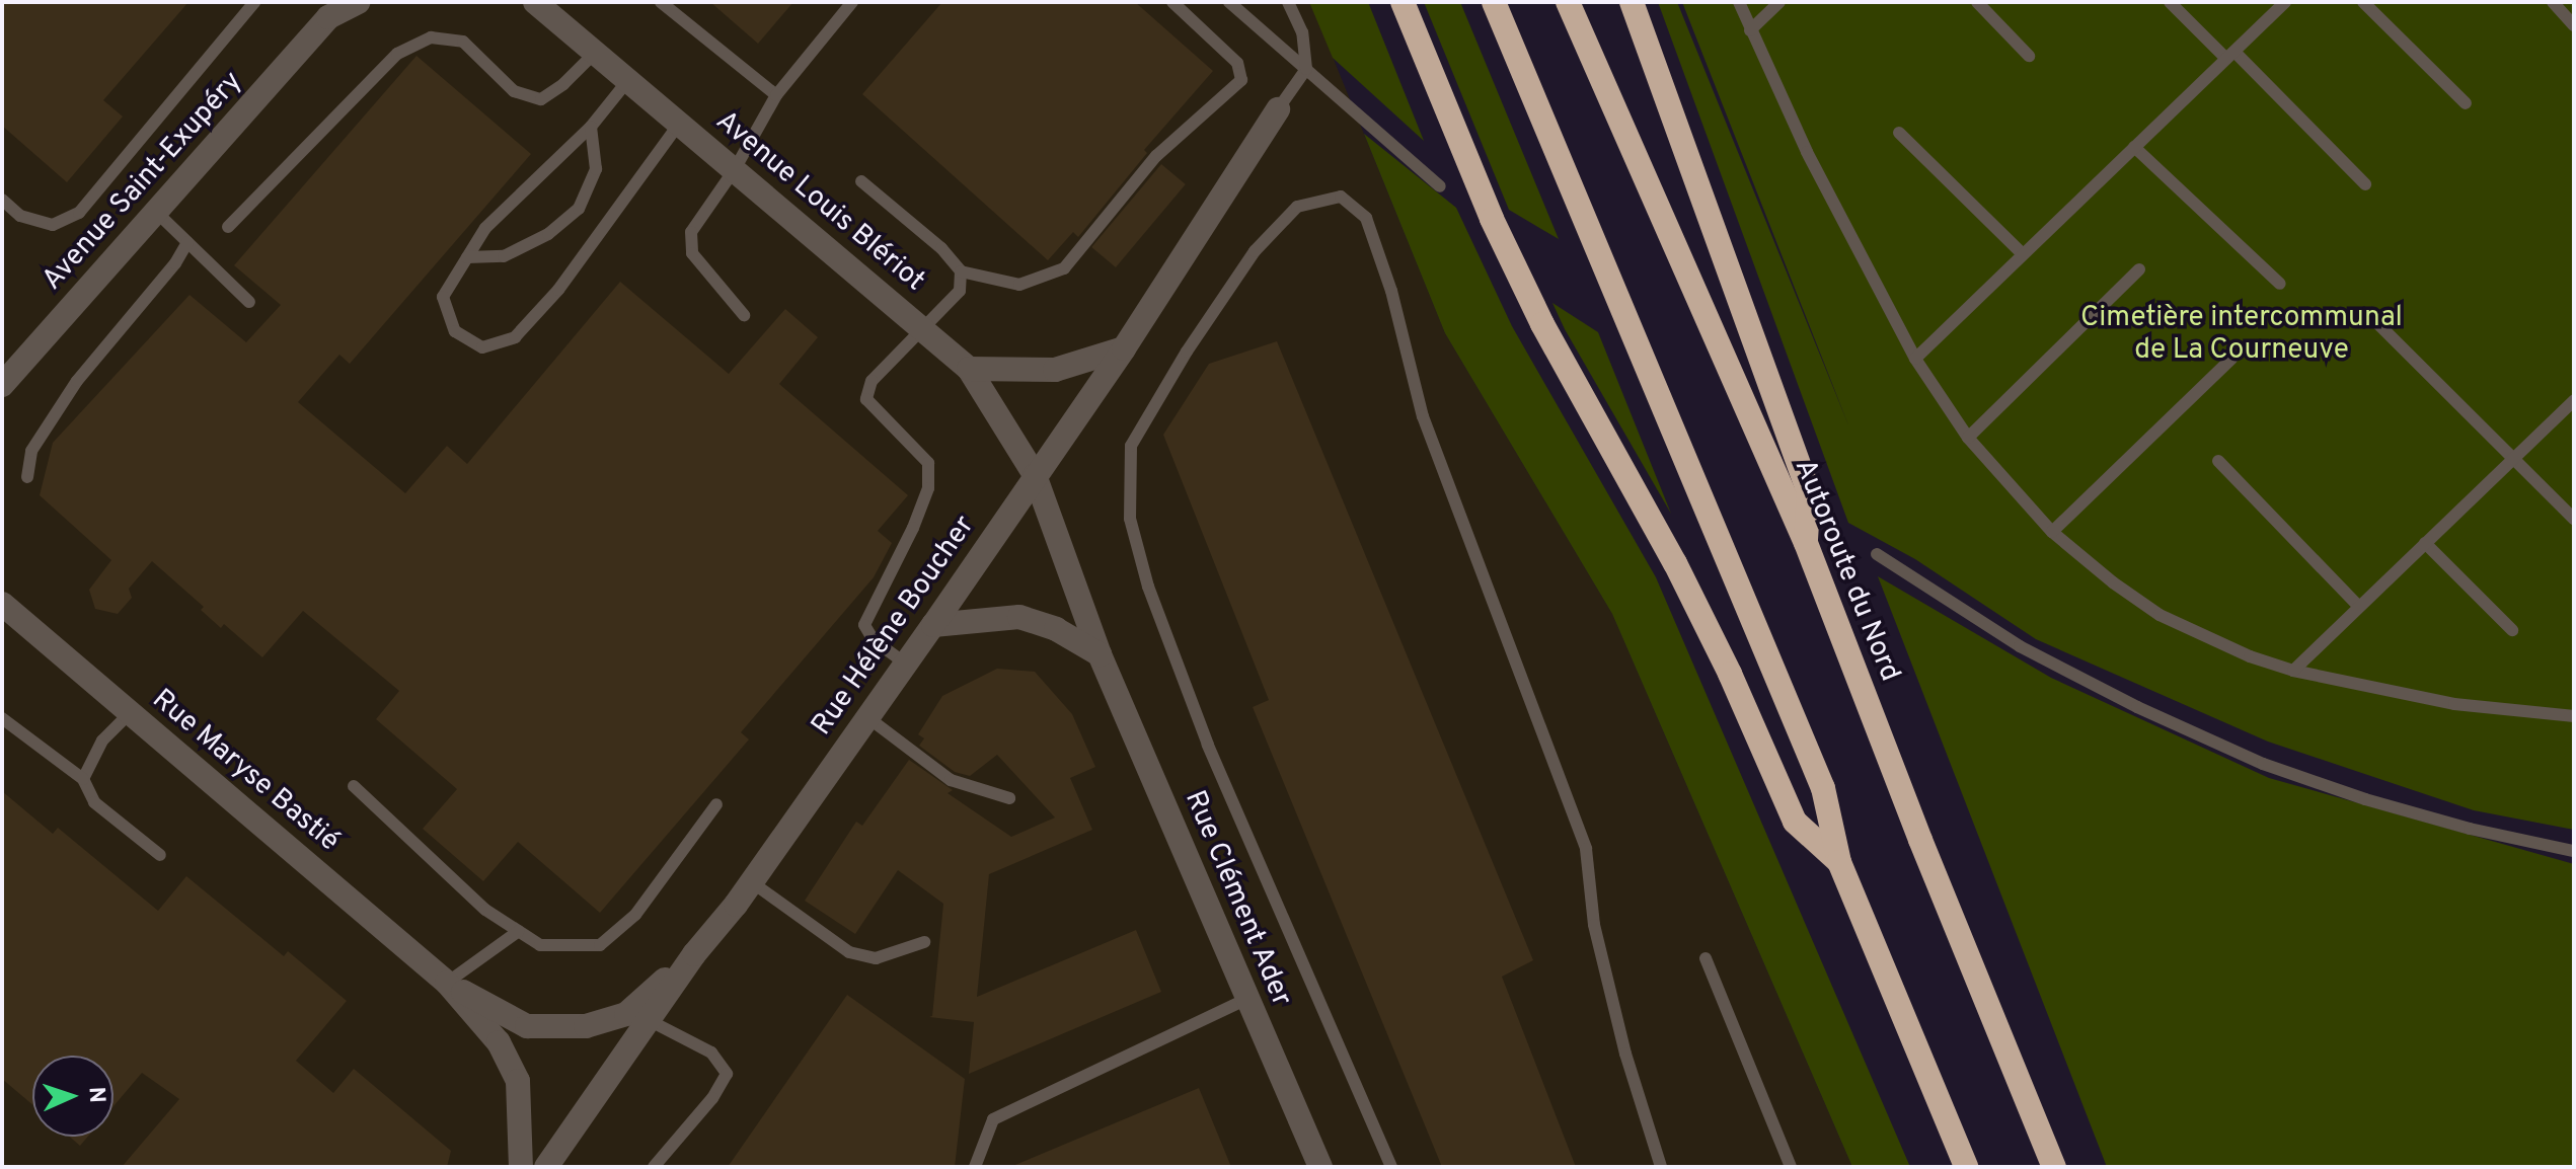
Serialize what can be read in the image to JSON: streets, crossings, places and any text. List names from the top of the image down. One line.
{"streets":{"highway":["Autoroute du Nord"],"street":["Avenue Saint-Exupéry","Avenue Louis Blériot","Rue Hélène Boucher","Rue Maryse Bastié","Rue Clément Ader"]},"crossings":[["Avenue Louis Blériot","Rue Hélène Boucher"],["Avenue Louis Blériot","Rue Clément Ader"],["Rue Hélène Boucher","Rue Maryse Bastié"],["Rue Hélène Boucher","Rue Clément Ader"]],"parks":["Cimetière intercommunal de La Courneuve"],"north":"right"}
